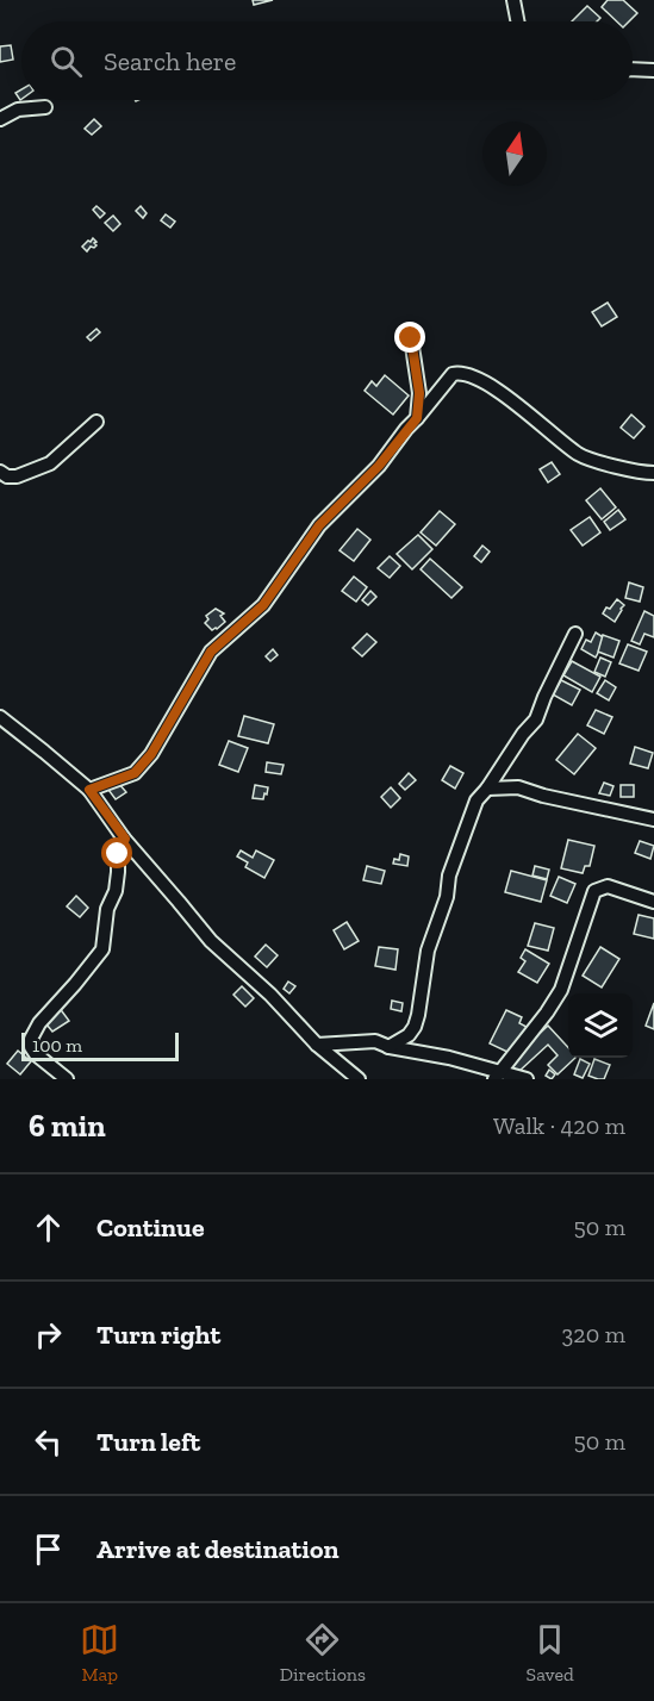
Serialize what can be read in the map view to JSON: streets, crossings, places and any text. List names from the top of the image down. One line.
{"scale_bar":"100 m","north":"top","page":{"search":"Search here","scale":"100 m","heading":["6 min","Walk · 420 m"],"list":[["Continue","50 m"],["Turn right","320 m"],["Turn left","50 m"],"Arrive at destination"],"nav":["Map","Directions","Saved"]}}
